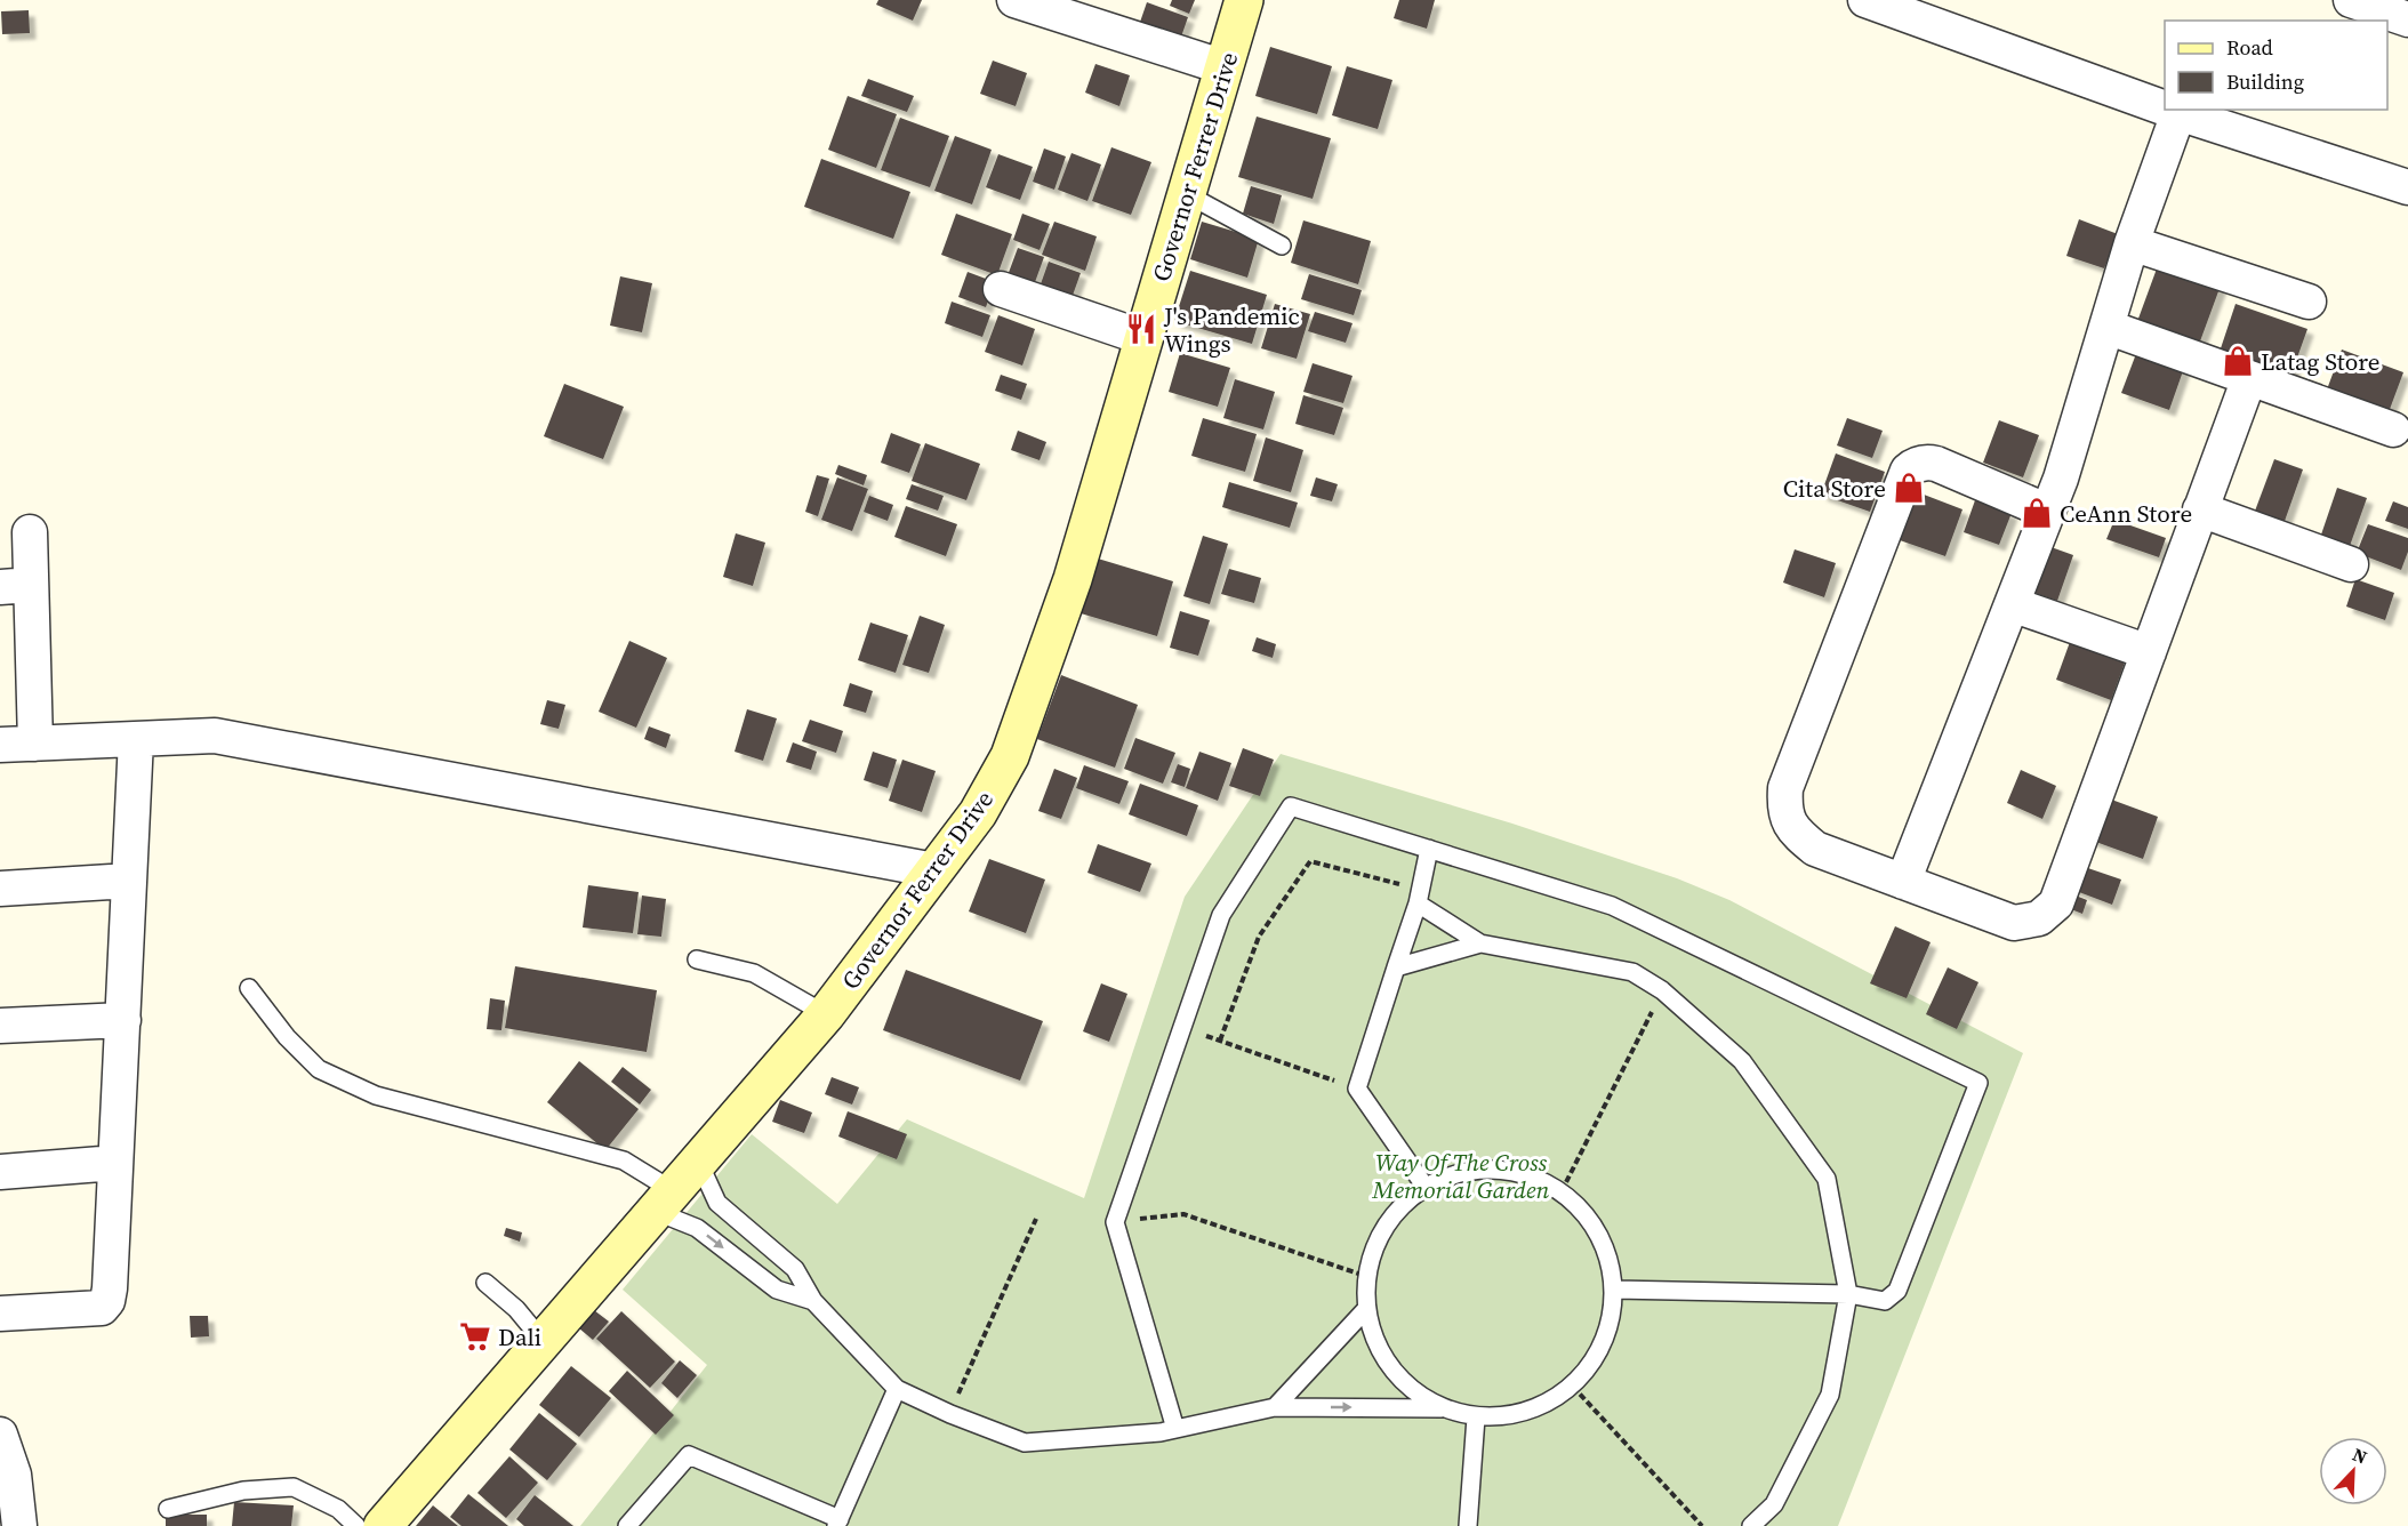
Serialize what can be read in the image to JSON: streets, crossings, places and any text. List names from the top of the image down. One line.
{"streets":{"main road":["Governor Ferrer Drive"]},"parks":["Way Of The Cross Memorial Garden"],"places":{"restaurant":["J's Pandemic Wings"],"shop":["Latag Store","Cita Store","CeAnn Store"],"supermarket":["Dali"]},"legend":["Road","Building"],"north":"top right"}
